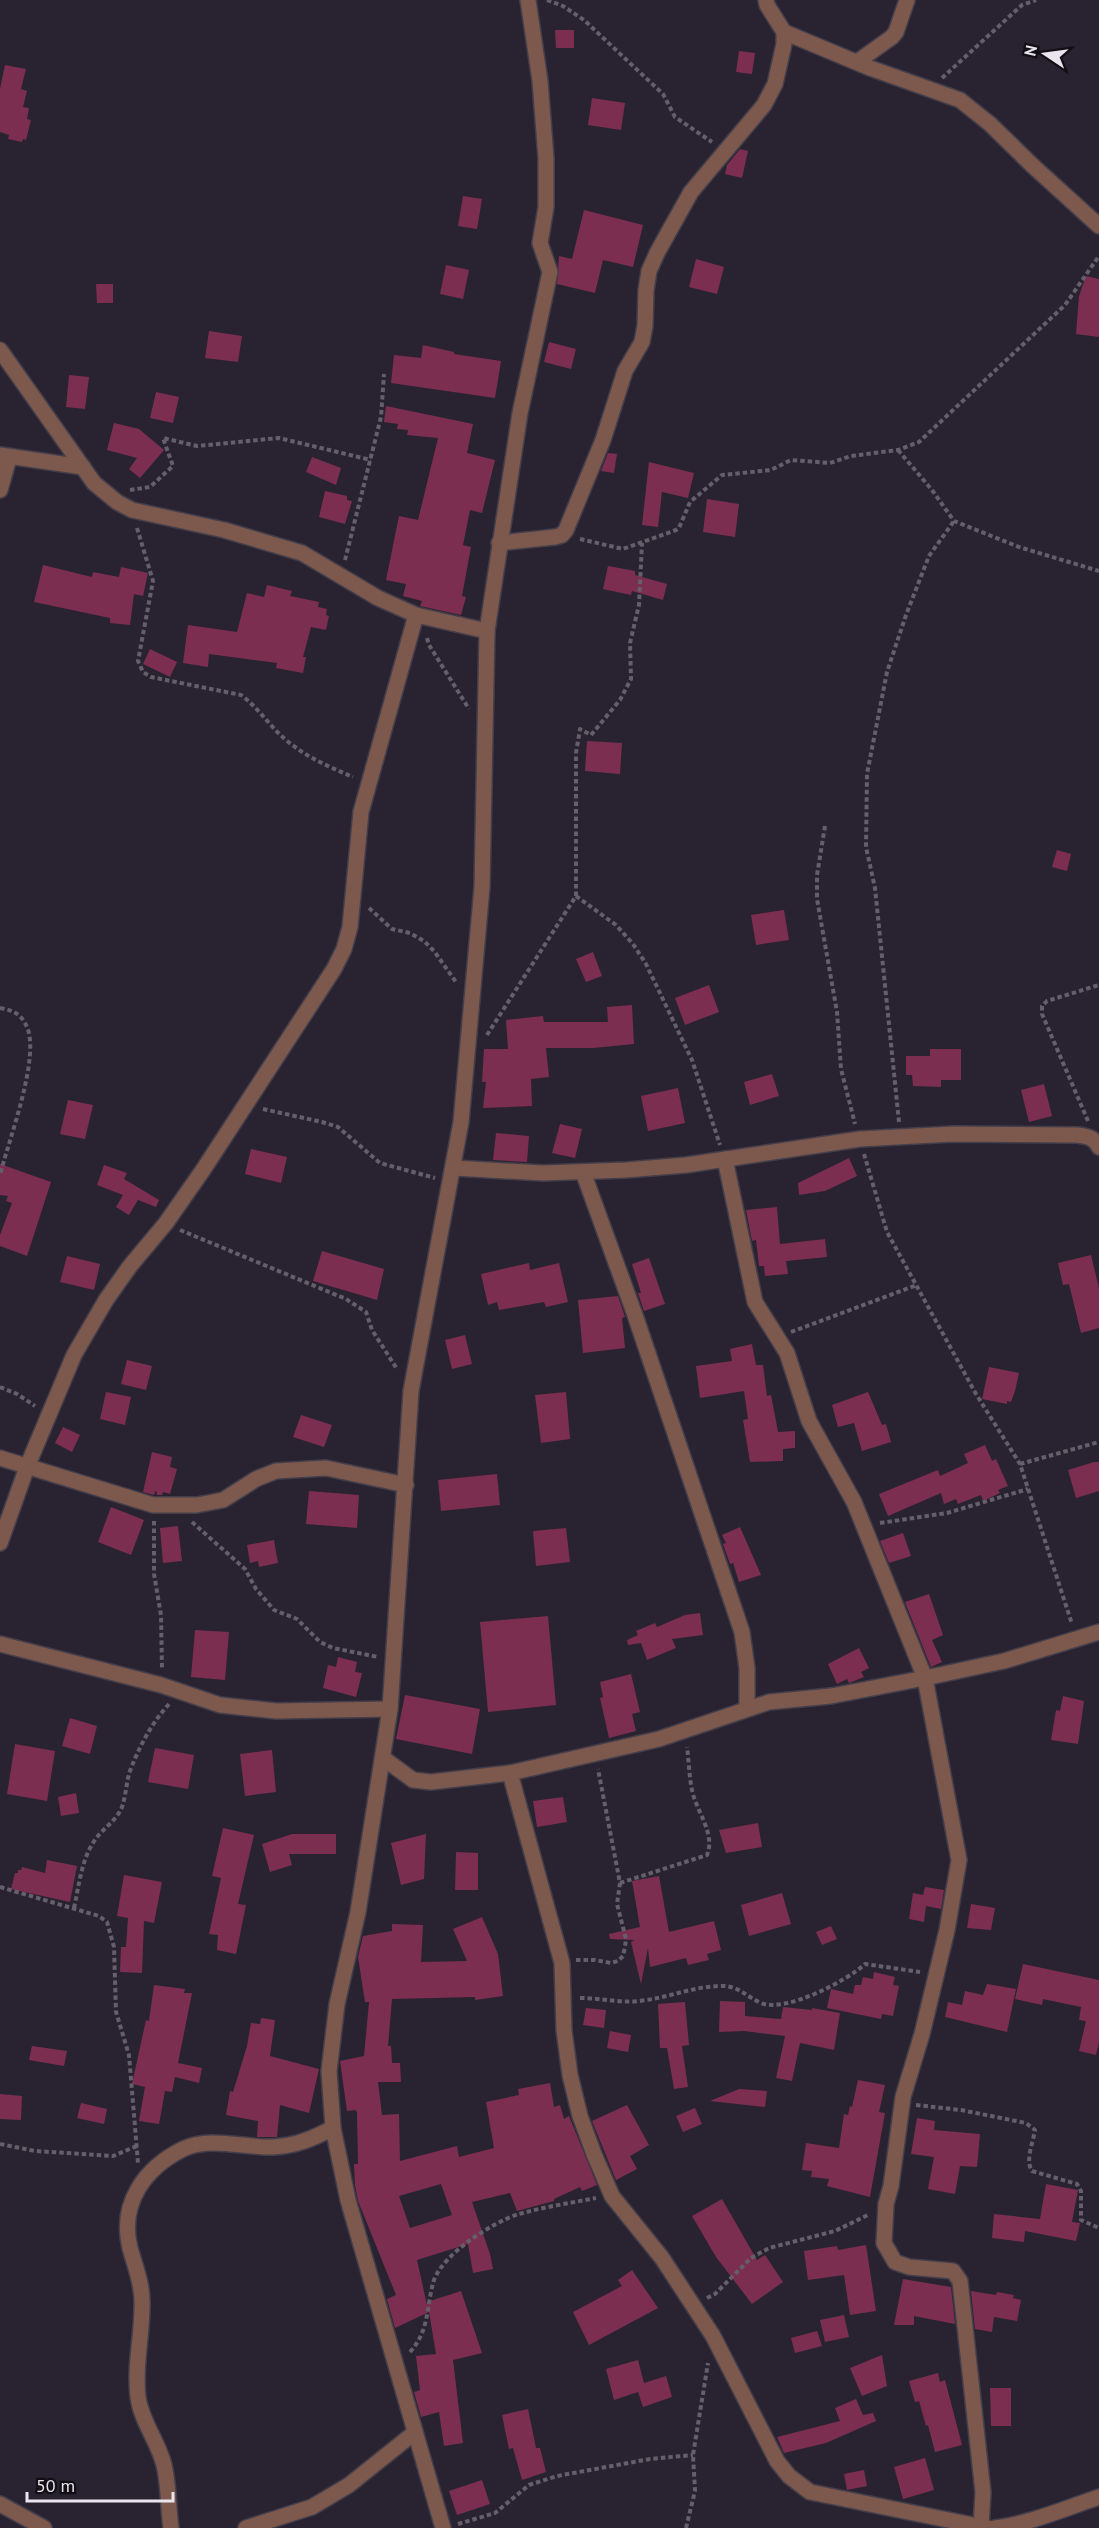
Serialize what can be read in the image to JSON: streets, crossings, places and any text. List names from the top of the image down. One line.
{"scale_bar":"50 m","north":"left"}
